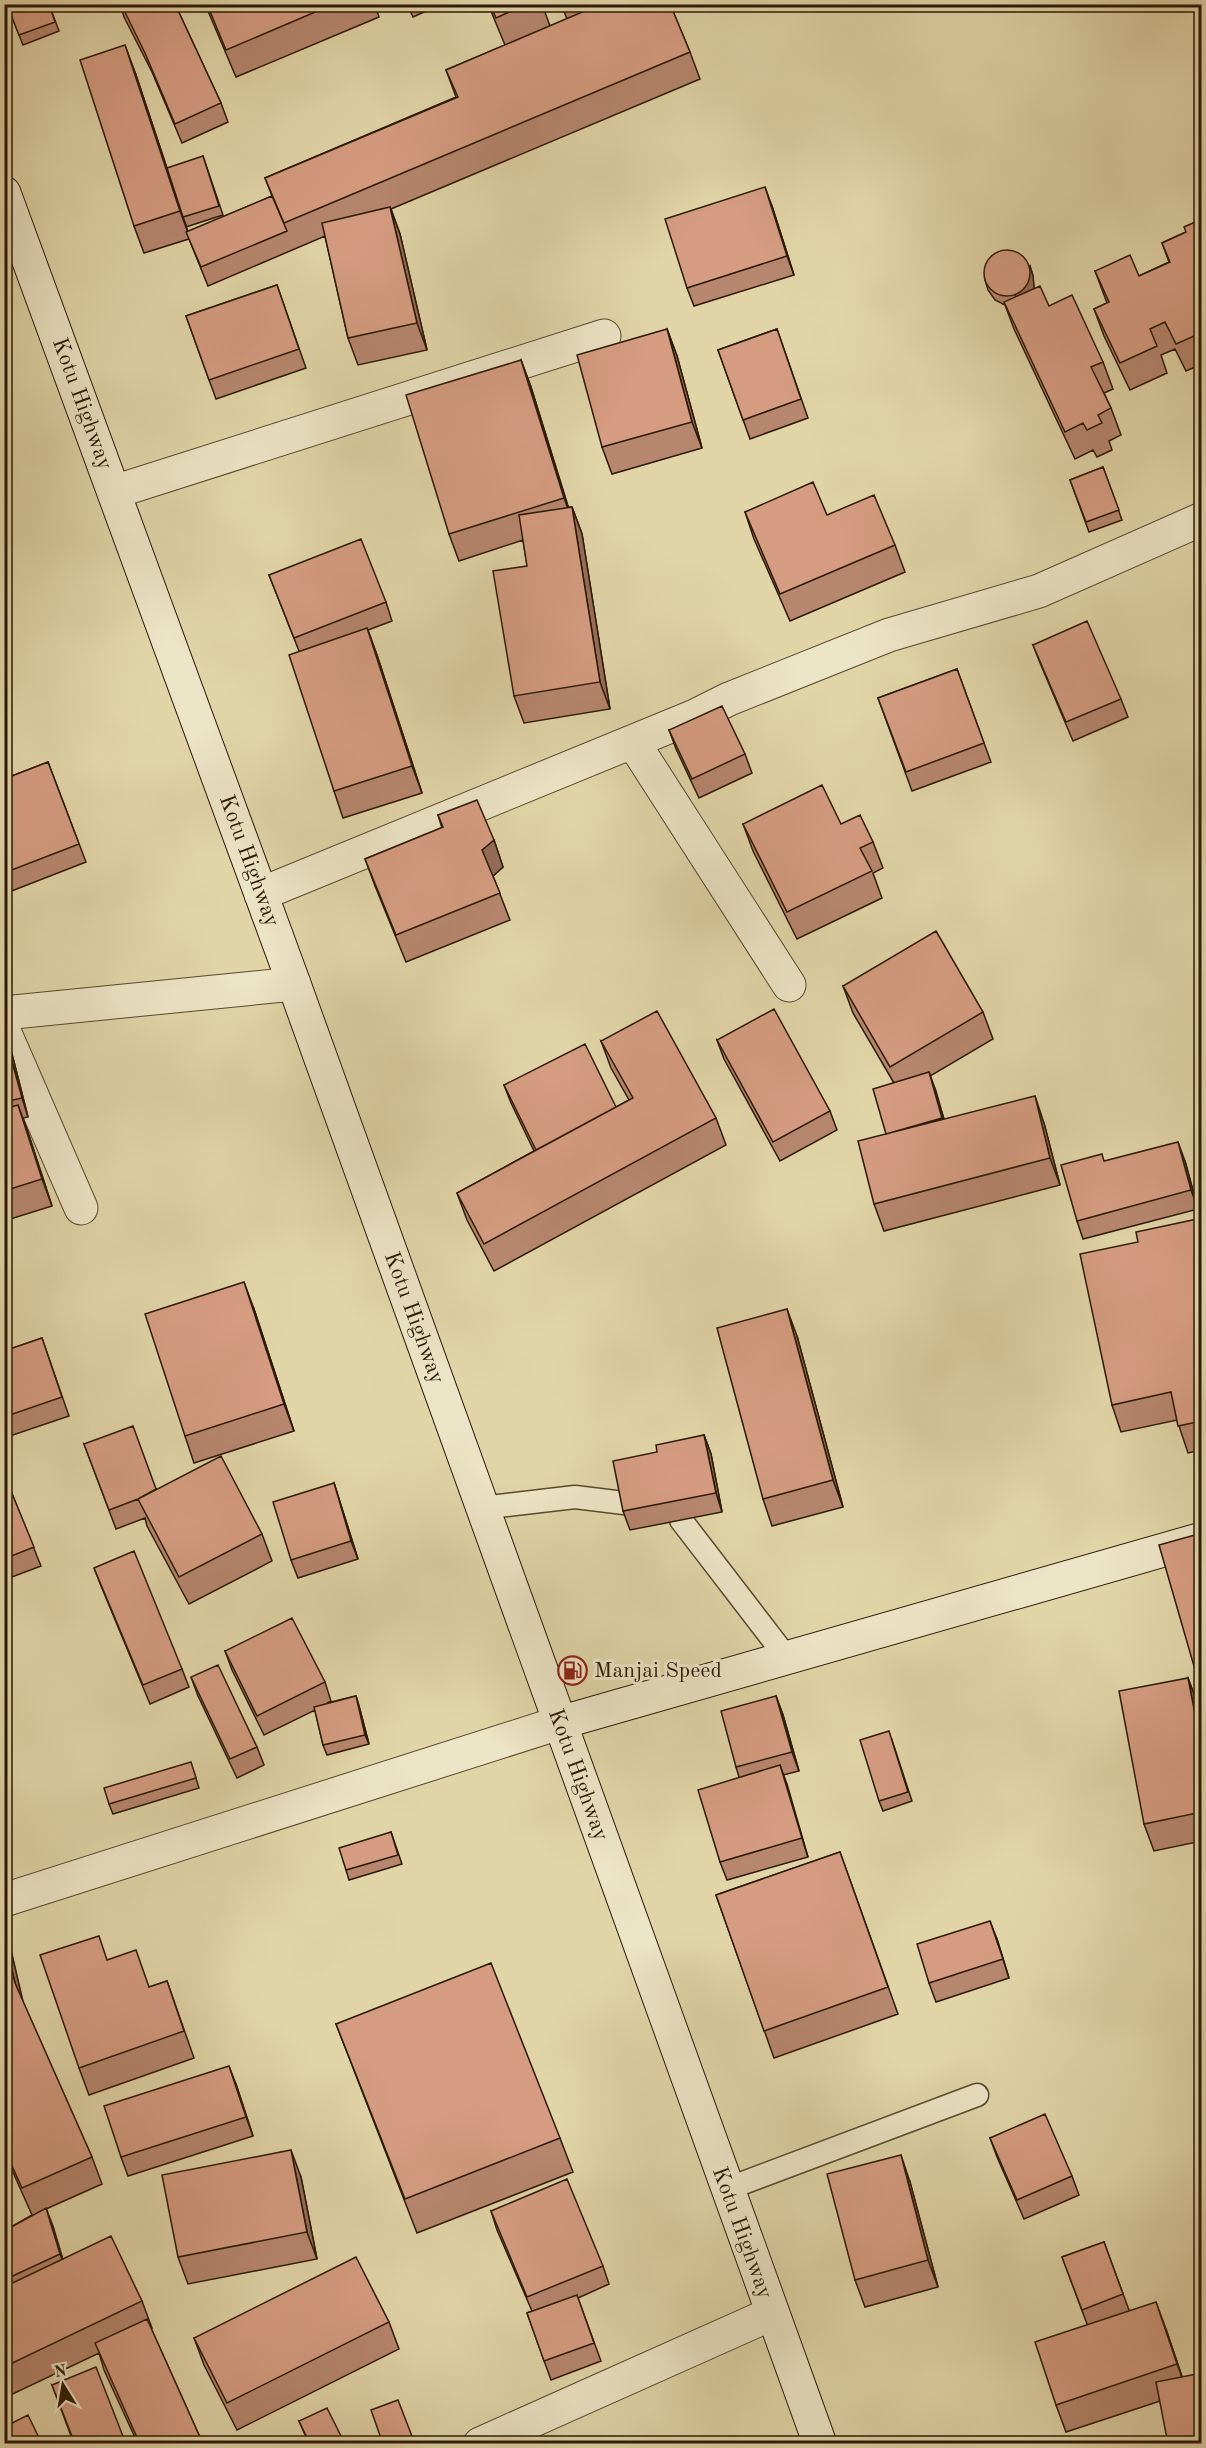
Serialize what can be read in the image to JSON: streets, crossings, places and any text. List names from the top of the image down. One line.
{"streets":{"street":["Kotu Highway"]},"places":{"fuel station":["Manjai Speed"]},"north":"top"}
